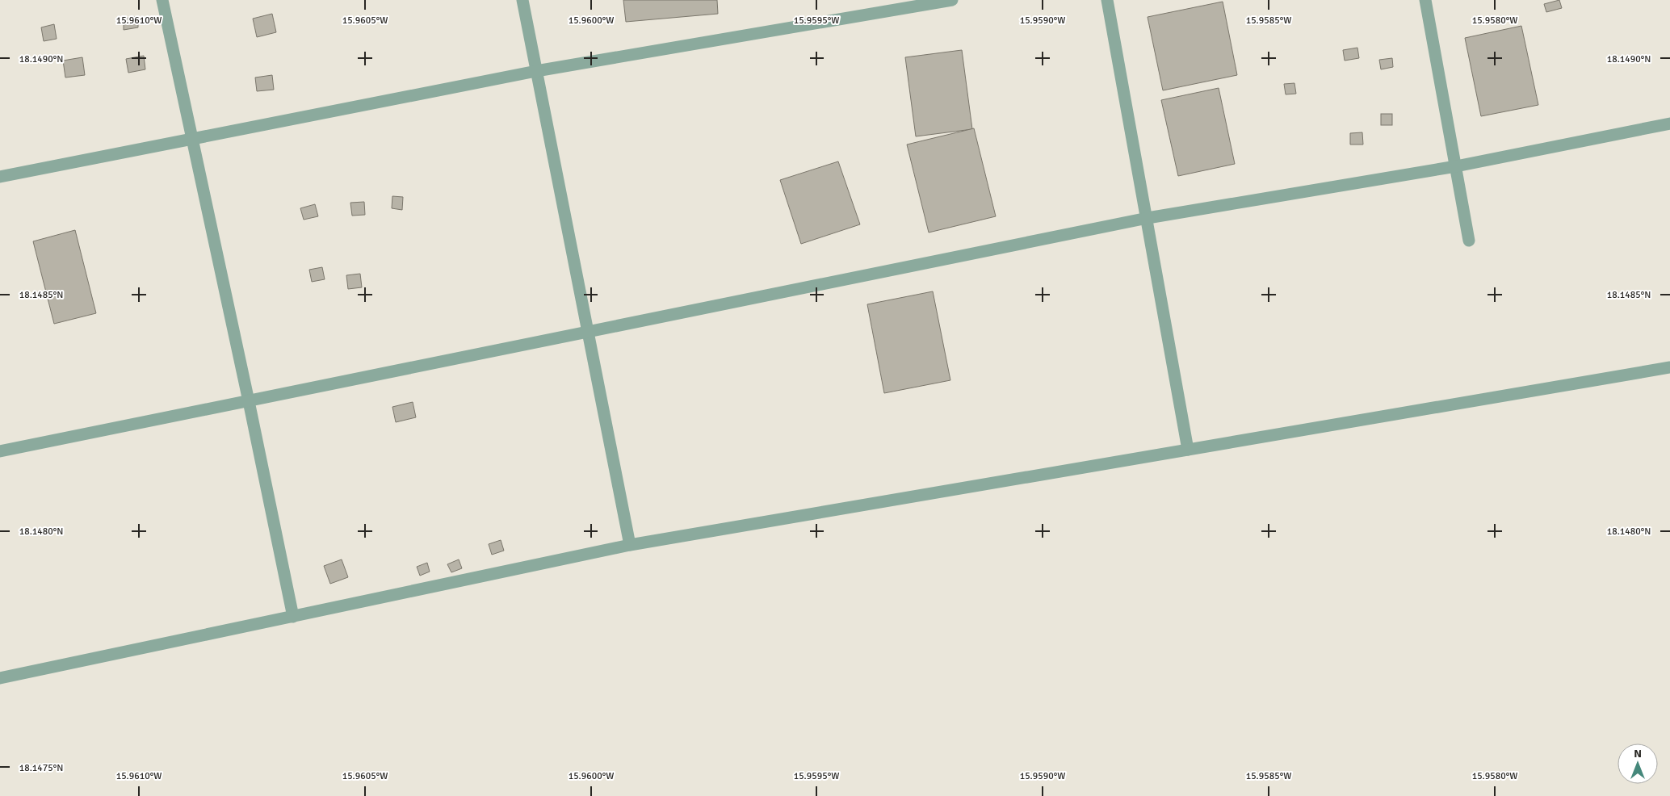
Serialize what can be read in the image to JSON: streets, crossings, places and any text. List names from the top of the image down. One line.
{"north":"top","coordinates":["15.9610°W","15.9605°W","15.9600°W","15.9595°W","15.9590°W","15.9585°W","15.9580°W","18.1490°N","18.1485°N","18.1480°N","18.1475°N"]}
